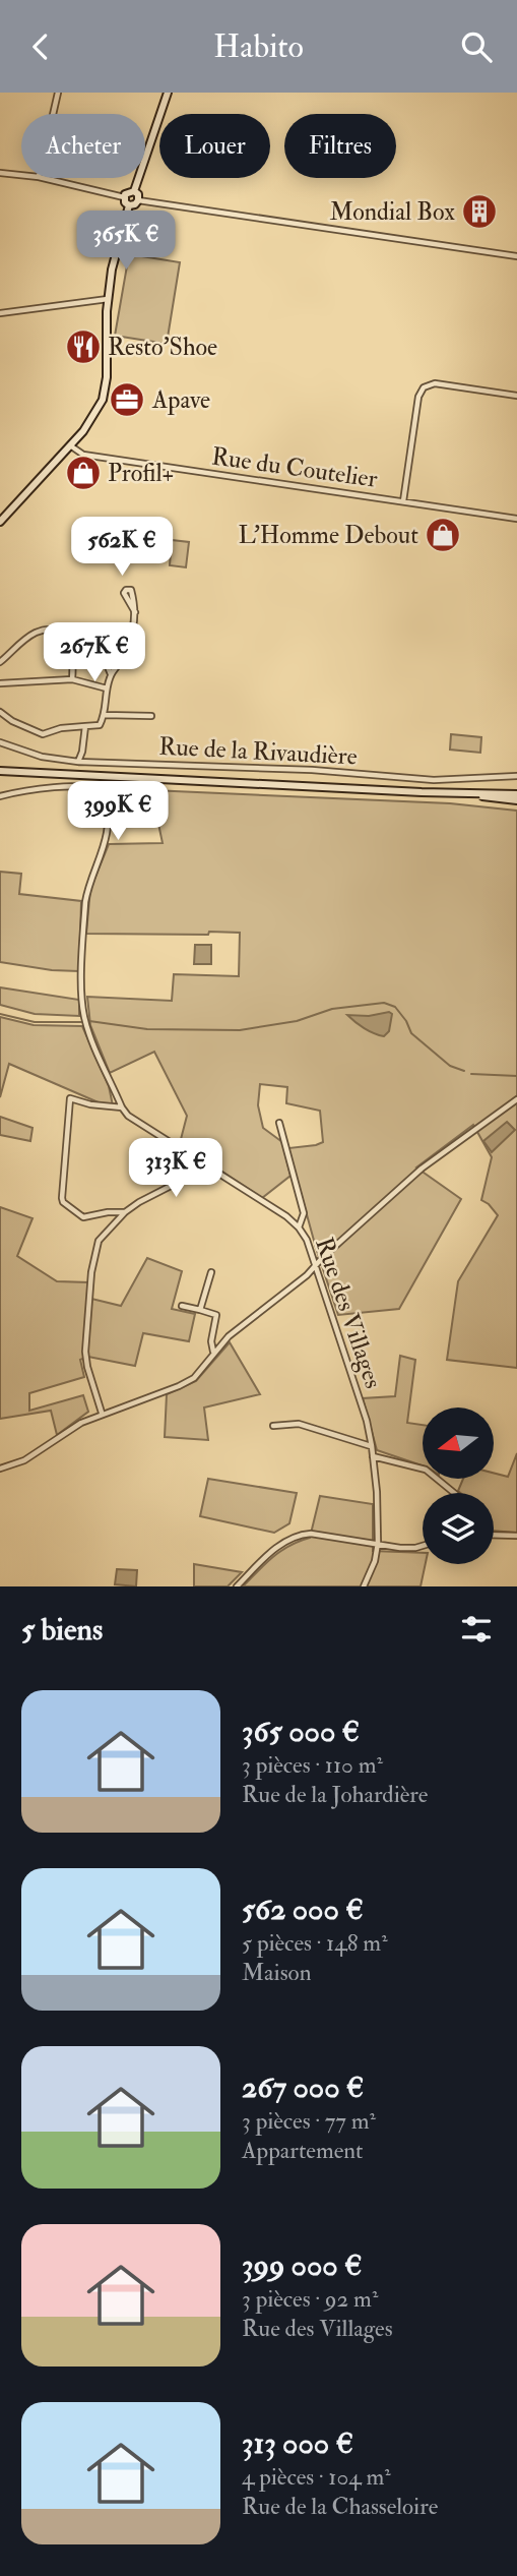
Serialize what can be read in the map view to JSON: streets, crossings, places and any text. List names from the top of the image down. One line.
{"streets":{"street":["Rue du Coutelier","Rue de la Rivaudière","Rue des Villages"]},"places":{"building":["Mondial Box"],"restaurant":["Resto'Shoe"],"office":["Apave"],"shop":["Profil+","L'Homme Debout"]},"north":"left","page":{"header":"Habito","chip":["Acheter","Louer","Filtres"],"price":["365K €","562K €","267K €","399K €","313K €"],"heading":"5 biens","list":[{"name":"365 000 €","note":"3 pièces · 110 m² · Rue de la Johardière"},{"name":"562 000 €","note":"5 pièces · 148 m² · Maison"},{"name":"267 000 €","note":"3 pièces · 77 m² · Appartement"},{"name":"399 000 €","note":"3 pièces · 92 m² · Rue des Villages"},{"name":"313 000 €","note":"4 pièces · 104 m² · Rue de la Chasseloire"}]}}
